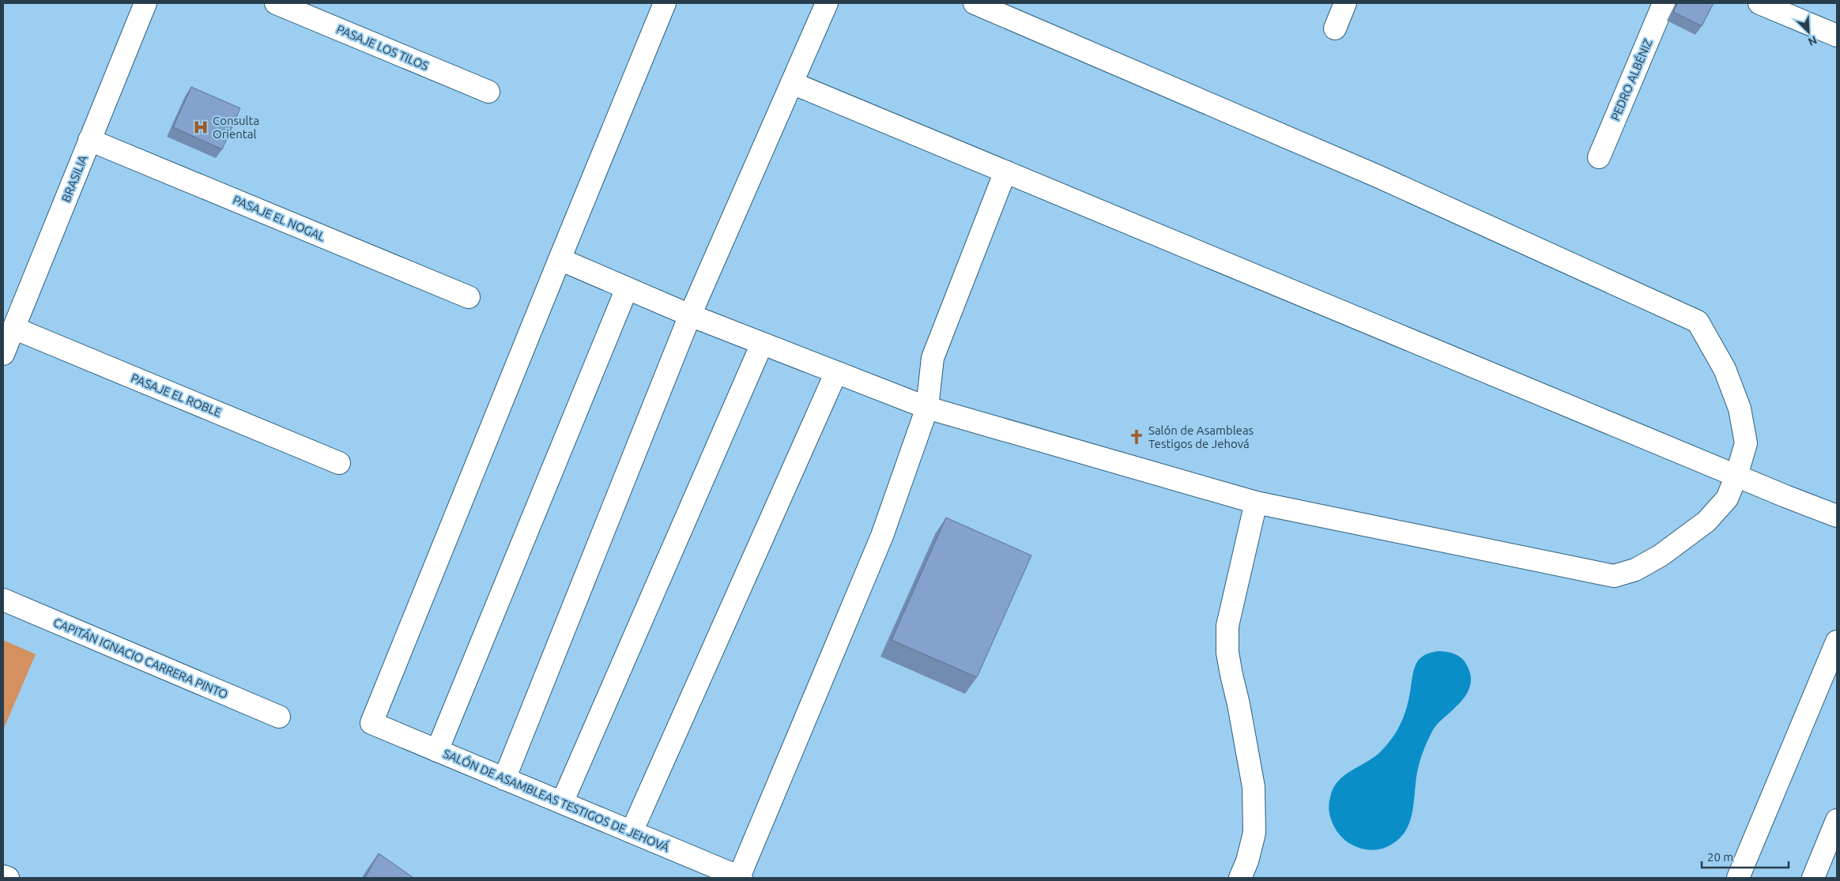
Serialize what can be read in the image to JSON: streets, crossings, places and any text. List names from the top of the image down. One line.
{"streets":{"street":["PASAJE LOS TILOS","PEDRO ALBÉNIZ","BRASILIA","PASAJE EL NOGAL","PASAJE EL ROBLE","CAPITÁN IGNACIO CARRERA PINTO","SALÓN DE ASAMBLEAS TESTIGOS DE JEHOVÁ"]},"crossings":[["BRASILIA","PASAJE EL NOGAL"],["BRASILIA","PASAJE EL ROBLE"]],"places":{"hospital":["Consulta Oriental"],"church":["Salón de Asambleas Testigos de Jehová"]},"scale_bar":"20 m","north":"bottom right"}
